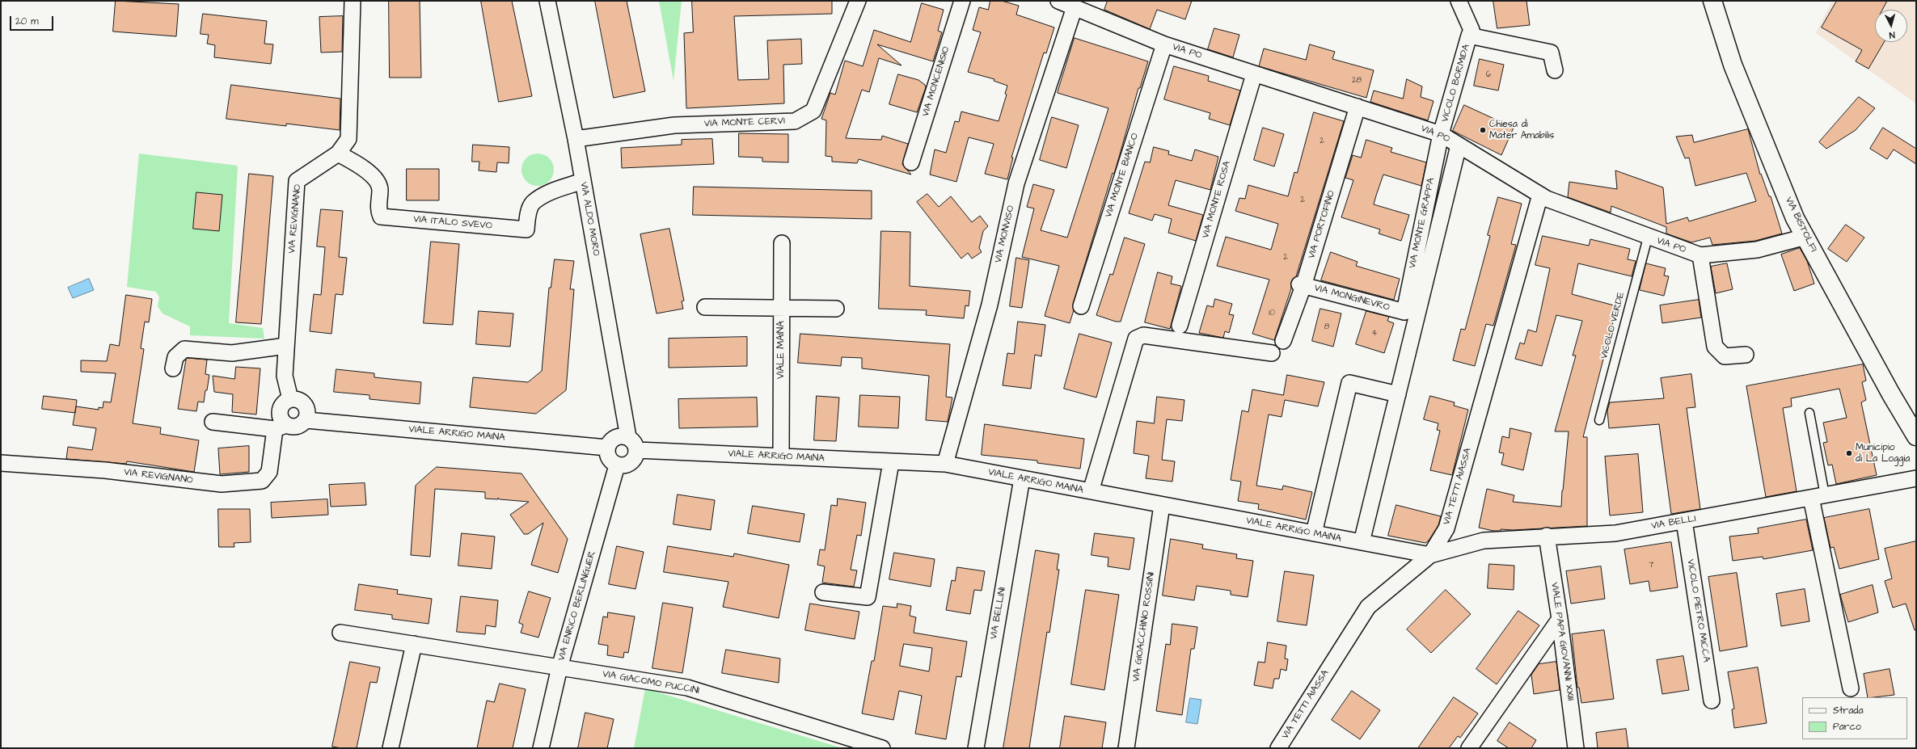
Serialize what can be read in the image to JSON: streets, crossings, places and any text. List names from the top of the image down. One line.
{"streets":{"street":["VIA PO","VIA MONCENISIO","VICOLO BORMIDA","VIA MONTE CERVI","VIA MONTE BIANCO","VIA MONTE ROSA","VIA REVIGNANO","VIA ALDO MORO","VIA ITALO SVEVO","VIA MONTE GRAPPA","VIA PORTOFINO","VIA BISTOLFI","VIA MONVISO","VIA MONGINEVRO","VIALE MAINA","VIALE ARRIGO MAINA","VIA TETTI AIASSA","VIA BELLI","VIA ENRICO BERLINGUER","VICOLO PIETRO MICCA","VIA BELLINI","VIA GIOACCHINO ROSSINI","VIALE PAPA GIOVANNI XXIII","VIA GIACOMO PUCCINI"],"lane":["VICOLO VERDE"]},"crossings":[["VIA PO","VICOLO BORMIDA"],["VIA PO","VIA MONTE BIANCO"],["VIA PO","VIA MONTE ROSA"],["VIA PO","VIA MONTE GRAPPA"],["VIA PO","VIA PORTOFINO"],["VIA PO","VIA BISTOLFI"],["VIA PO","VIA MONVISO"],["VIA PO","VICOLO VERDE"],["VIA PO","VIA TETTI AIASSA"],["VICOLO BORMIDA","VIA MONTE GRAPPA"],["VIA MONTE CERVI","VIA ALDO MORO"],["VIA REVIGNANO","VIA ITALO SVEVO"],["VIA REVIGNANO","VIALE ARRIGO MAINA"],["VIA ALDO MORO","VIA ITALO SVEVO"],["VIA ALDO MORO","VIALE ARRIGO MAINA"],["VIA ALDO MORO","VIA ENRICO BERLINGUER"],["VIA MONTE GRAPPA","VIA MONGINEVRO"],["VIA PORTOFINO","VIA MONGINEVRO"],["VIA MONVISO","VIALE ARRIGO MAINA"],["VIALE MAINA","VIALE ARRIGO MAINA"],["VIALE ARRIGO MAINA","VIA TETTI AIASSA"],["VIALE ARRIGO MAINA","VIA BELLI"],["VIALE ARRIGO MAINA","VIA ENRICO BERLINGUER"],["VIALE ARRIGO MAINA","VIA BELLINI"],["VIALE ARRIGO MAINA","VIA GIOACCHINO ROSSINI"],["VIA TETTI AIASSA","VIA BELLI"],["VIA BELLI","VICOLO PIETRO MICCA"],["VIA BELLI","VIALE PAPA GIOVANNI XXIII"],["VIA ENRICO BERLINGUER","VIA GIACOMO PUCCINI"]],"places":["Chiesa di Mater Amabilis","Municipio di La Loggia"],"house_numbers":["6","28","2","2","2","10","8","4","7"],"legend":["Strada","Parco"],"scale_bar":"20 m","north":"bottom"}
